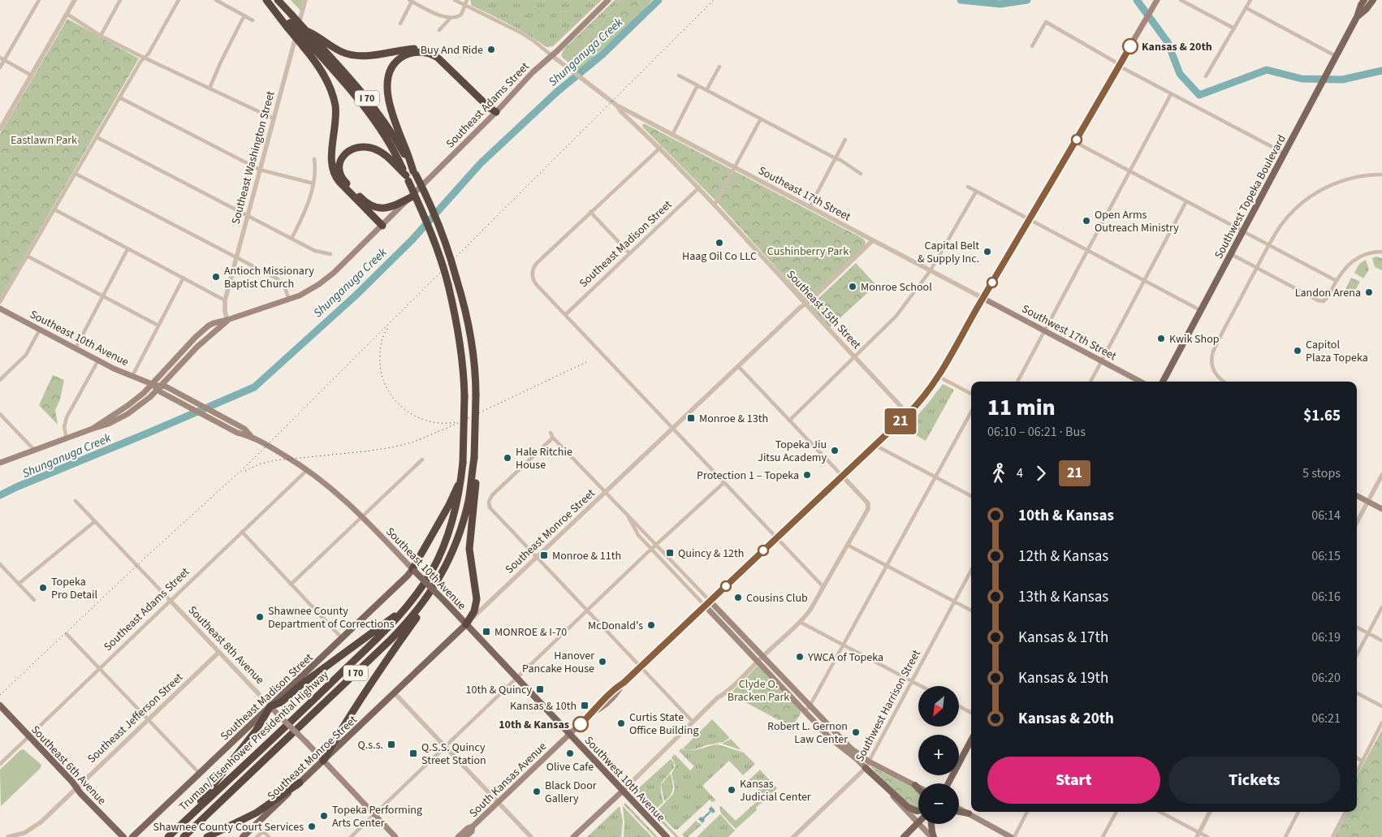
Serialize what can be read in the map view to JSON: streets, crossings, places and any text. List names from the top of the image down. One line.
{"streets":{"highway":["I 70","Truman/Eisenhower Presidential Highway"],"main road":["Southeast Adams Street","Southwest Topeka Boulevard","Southeast Madison Street","Southwest 17th Street","Southeast 10th Avenue","Southeast Monroe Street","Southeast 8th Avenue","Southeast 6th Avenue","Southwest 10th Avenue","South Kansas Avenue"],"street":["Southeast Washington Street","Southeast 17th Street","Southeast 15th Street","Southwest Harrison Street","Southeast Jefferson Street"]},"crossings":[["Southeast Adams Street","Southeast Washington Street"],["Southeast Adams Street","Southeast 15th Street"],["Southeast Adams Street","Southeast 10th Avenue"],["Southeast Adams Street","Southeast 8th Avenue"],["Southeast 17th Street","Southeast 15th Street"],["Southeast 17th Street","Southwest 17th Street"],["Southeast 17th Street","Southeast Monroe Street"],["Southeast 17th Street","South Kansas Avenue"],["Southeast Madison Street","Southeast 15th Street"],["Southeast Madison Street","Southeast 10th Avenue"],["Southeast Madison Street","Southeast 8th Avenue"],["Southeast 15th Street","Southeast Monroe Street"],["Southeast 15th Street","South Kansas Avenue"],["Southwest 17th Street","South Kansas Avenue"],["Southeast 10th Avenue","Southeast Monroe Street"],["Southeast 10th Avenue","Southwest 10th Avenue"],["Southeast 10th Avenue","South Kansas Avenue"],["Southeast Monroe Street","Southeast 8th Avenue"],["Southeast 8th Avenue","Southeast Jefferson Street"],["Southeast Jefferson Street","Southeast 6th Avenue"],["Southwest 10th Avenue","South Kansas Avenue"]],"water":["Shunganuga Creek"],"parks":["Eastlawn Park","Cushinberry Park","Clyde O. Bracken Park"],"places":{"other":["Kansas & 20th","Buy And Ride","Open Arms Outreach Ministry","Haag Oil Co LLC","Capital Belt & Supply Inc.","Antioch Missionary Baptist Church","Monroe School","Landon Arena","Kwik Shop","Capitol Plaza Topeka","Topeka Jiu Jitsu Academy","Hale Ritchie House","Protection 1 – Topeka","Topeka Pro Detail","Cousins Club","Shawnee County Department of Corrections","McDonald's","YWCA of Topeka","Hanover Pancake House","Curtis State Office Building","10th & Kansas","Robert L. Gernon Law Center","Olive Cafe","Kansas Judicial Center","Black Door Gallery","Topeka Performing Arts Center","Shawnee County Court Services"],"transit":["Monroe & 13th","Quincy & 12th","Monroe & 11th","MONROE & I-70","10th & Quincy","Kansas & 10th","Q.s.s.","Q.S.S. Quincy Street Station"]},"lines":["bus line 21"],"north":"bottom left","page":{"on_map":"21","heading":["11 min","06:10 – 06:21 · Bus","$1.65"],"legs":["4","21","5 stops"],"list":[{"name":"10th & Kansas","value":"06:14"},{"name":"12th & Kansas","value":"06:15"},{"name":"13th & Kansas","value":"06:16"},{"name":"Kansas & 17th","value":"06:19"},{"name":"Kansas & 19th","value":"06:20"},{"name":"Kansas & 20th","value":"06:21"}],"map_buttons":["+","−"],"buttons":["Start","Tickets"]}}
